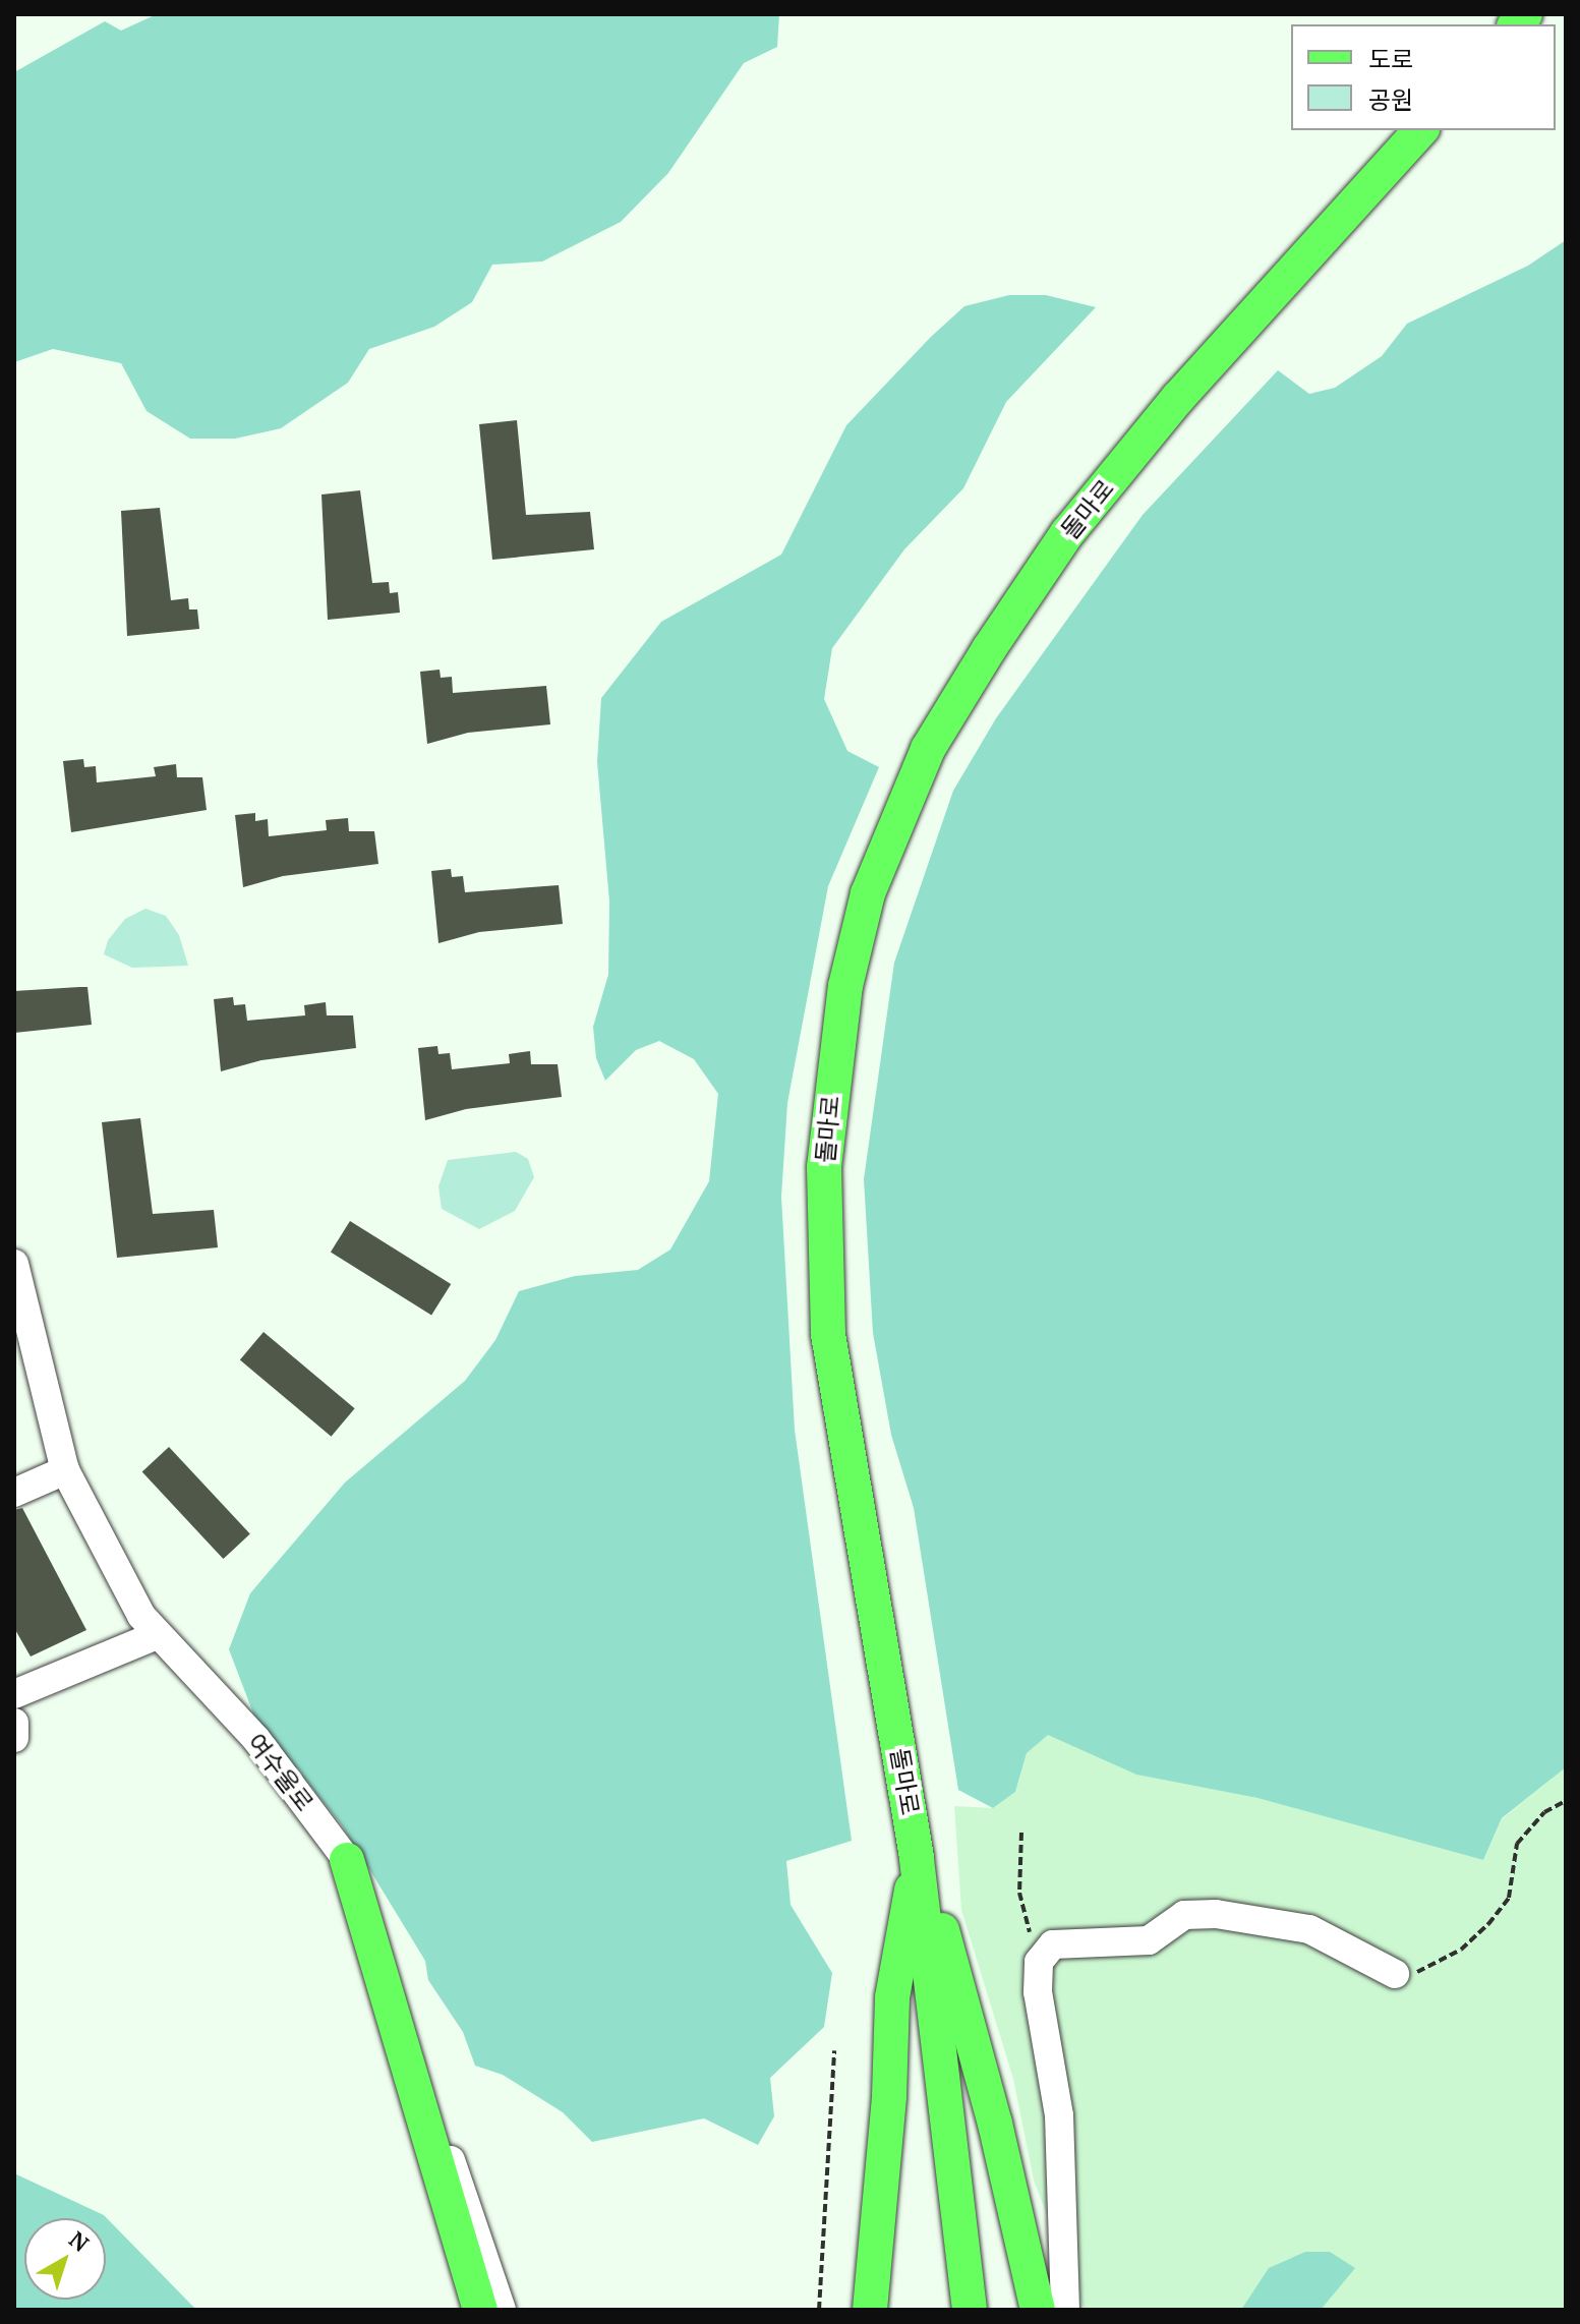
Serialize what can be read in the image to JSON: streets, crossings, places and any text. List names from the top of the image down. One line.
{"streets":{"main road":["돌마로"],"street":["여수울로"]},"legend":["도로","공원"],"north":"top right"}
